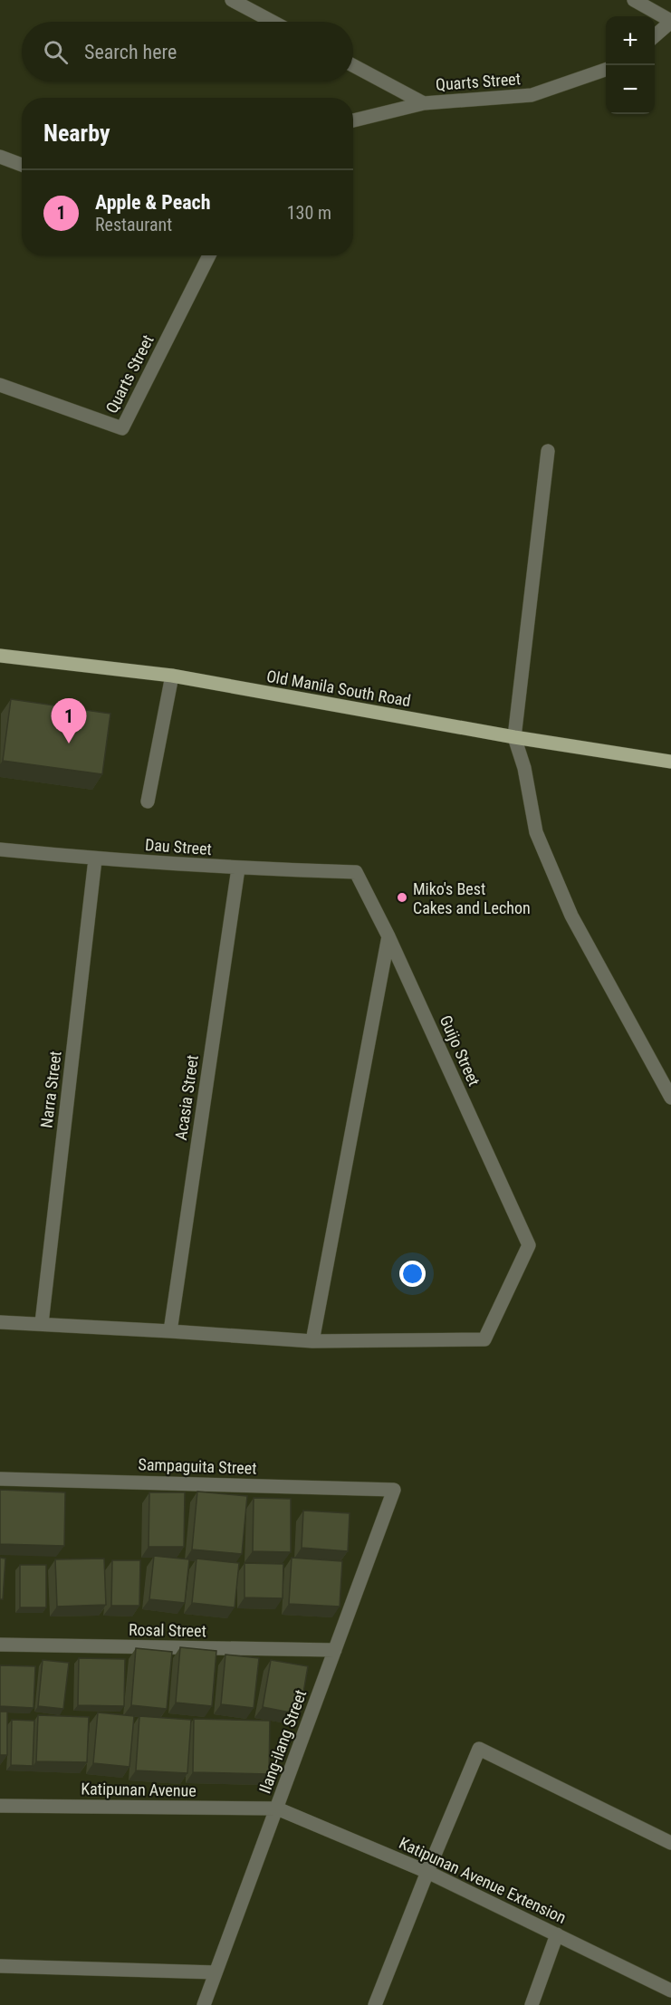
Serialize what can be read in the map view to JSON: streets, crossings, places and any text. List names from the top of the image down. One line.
{"streets":{"main road":["Old Manila South Road"],"street":["Quarts Street","Dau Street","Guijo Street","Narra Street","Acasia Street","Sampaguita Street","Rosal Street","Ilang-ilang Street","Katipunan Avenue","Katipunan Avenue Extension"]},"crossings":[["Dau Street","Guijo Street"],["Dau Street","Narra Street"],["Dau Street","Acasia Street"],["Sampaguita Street","Ilang-ilang Street"],["Rosal Street","Ilang-ilang Street"],["Ilang-ilang Street","Katipunan Avenue"],["Ilang-ilang Street","Katipunan Avenue Extension"],["Katipunan Avenue","Katipunan Avenue Extension"]],"places":["Miko's Best Cakes and Lechon"],"page":{"map_buttons":["+","−"],"search":"Search here","heading":"Nearby","list":[{"mark":"1","name":"Apple & Peach","note":"Restaurant","value":"130 m"}],"pins":"1"}}
